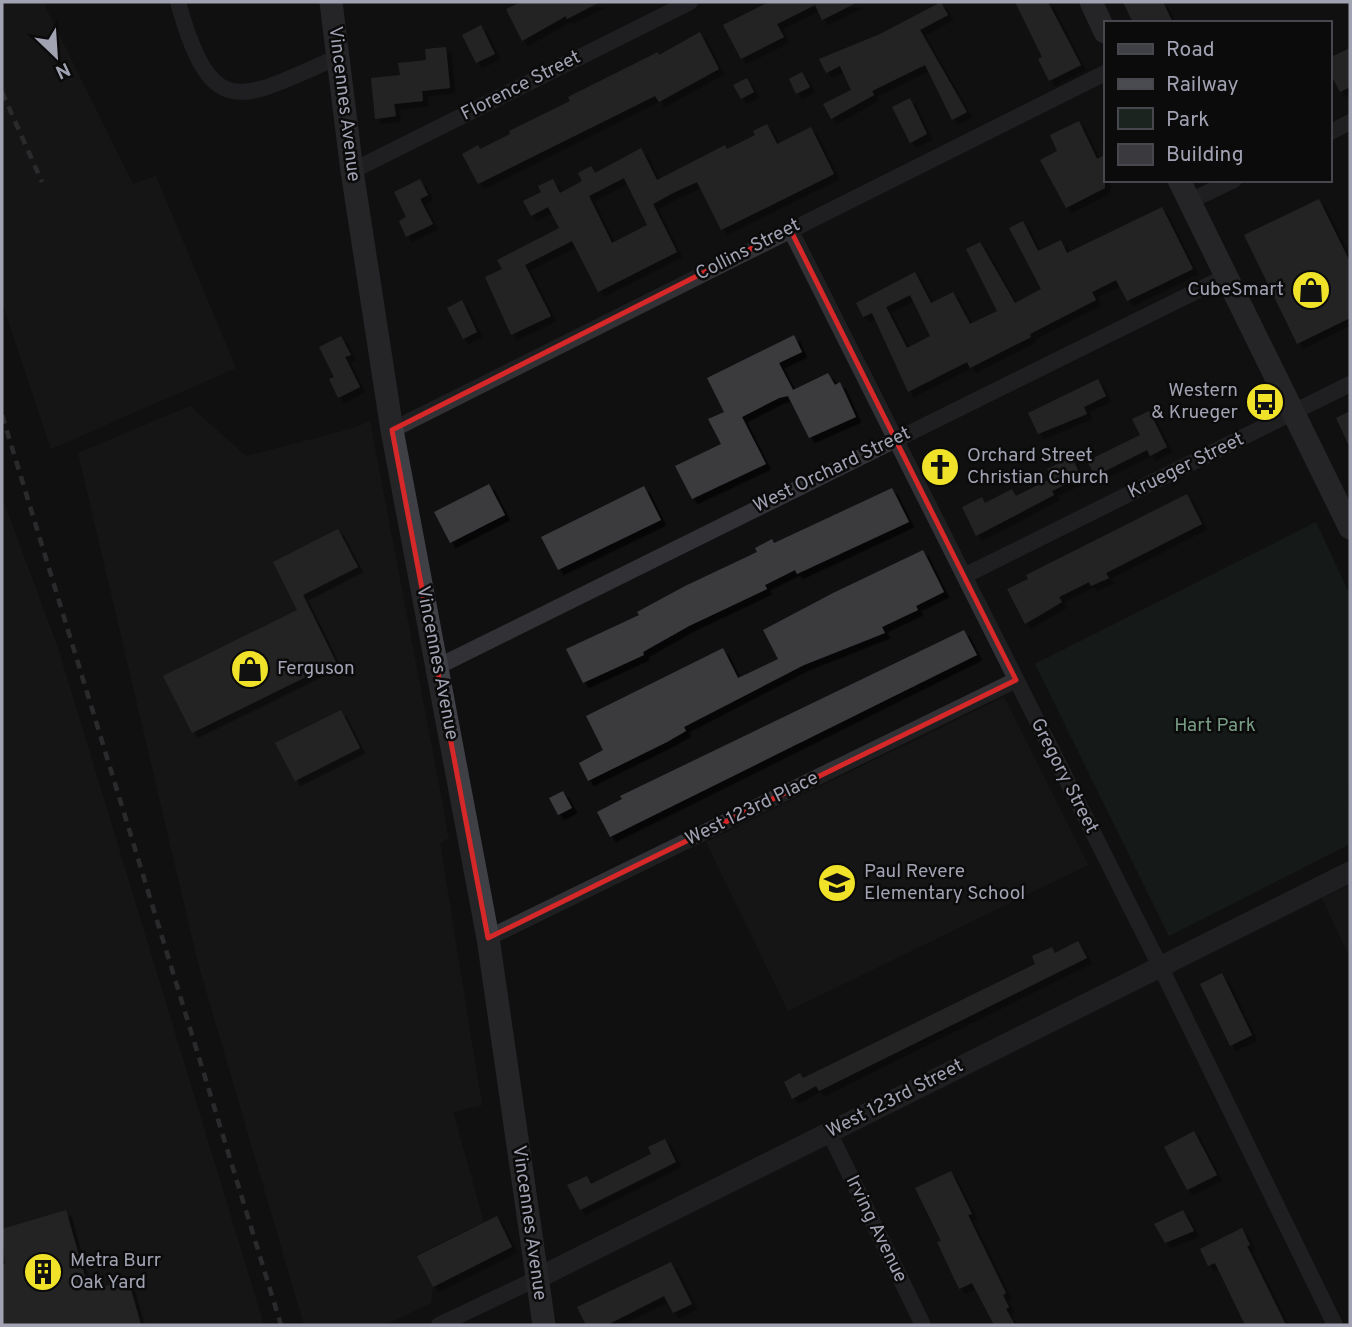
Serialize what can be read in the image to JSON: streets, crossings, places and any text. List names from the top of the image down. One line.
{"streets":{"main road":["Vincennes Avenue"],"street":["Florence Street","Collins Street","Krueger Street","West Orchard Street","Gregory Street","West 123rd Place","West 123rd Street","Irving Avenue"]},"crossings":[["Florence Street","Vincennes Avenue"],["Vincennes Avenue","Collins Street"],["Vincennes Avenue","West Orchard Street"],["Vincennes Avenue","West 123rd Place"],["Vincennes Avenue","West 123rd Street"],["Collins Street","Gregory Street"],["Krueger Street","Gregory Street"],["West Orchard Street","Gregory Street"],["Gregory Street","West 123rd Place"],["Gregory Street","West 123rd Street"],["West 123rd Street","Irving Avenue"]],"parks":["Hart Park"],"places":{"shop":["CubeSmart","Ferguson"],"bus stop":["Western & Krueger"],"church":["Orchard Street Christian Church"],"school or university":["Paul Revere Elementary School"],"building":["Metra Burr Oak Yard"]},"legend":["Road","Railway","Park","Building"],"north":"bottom right"}
